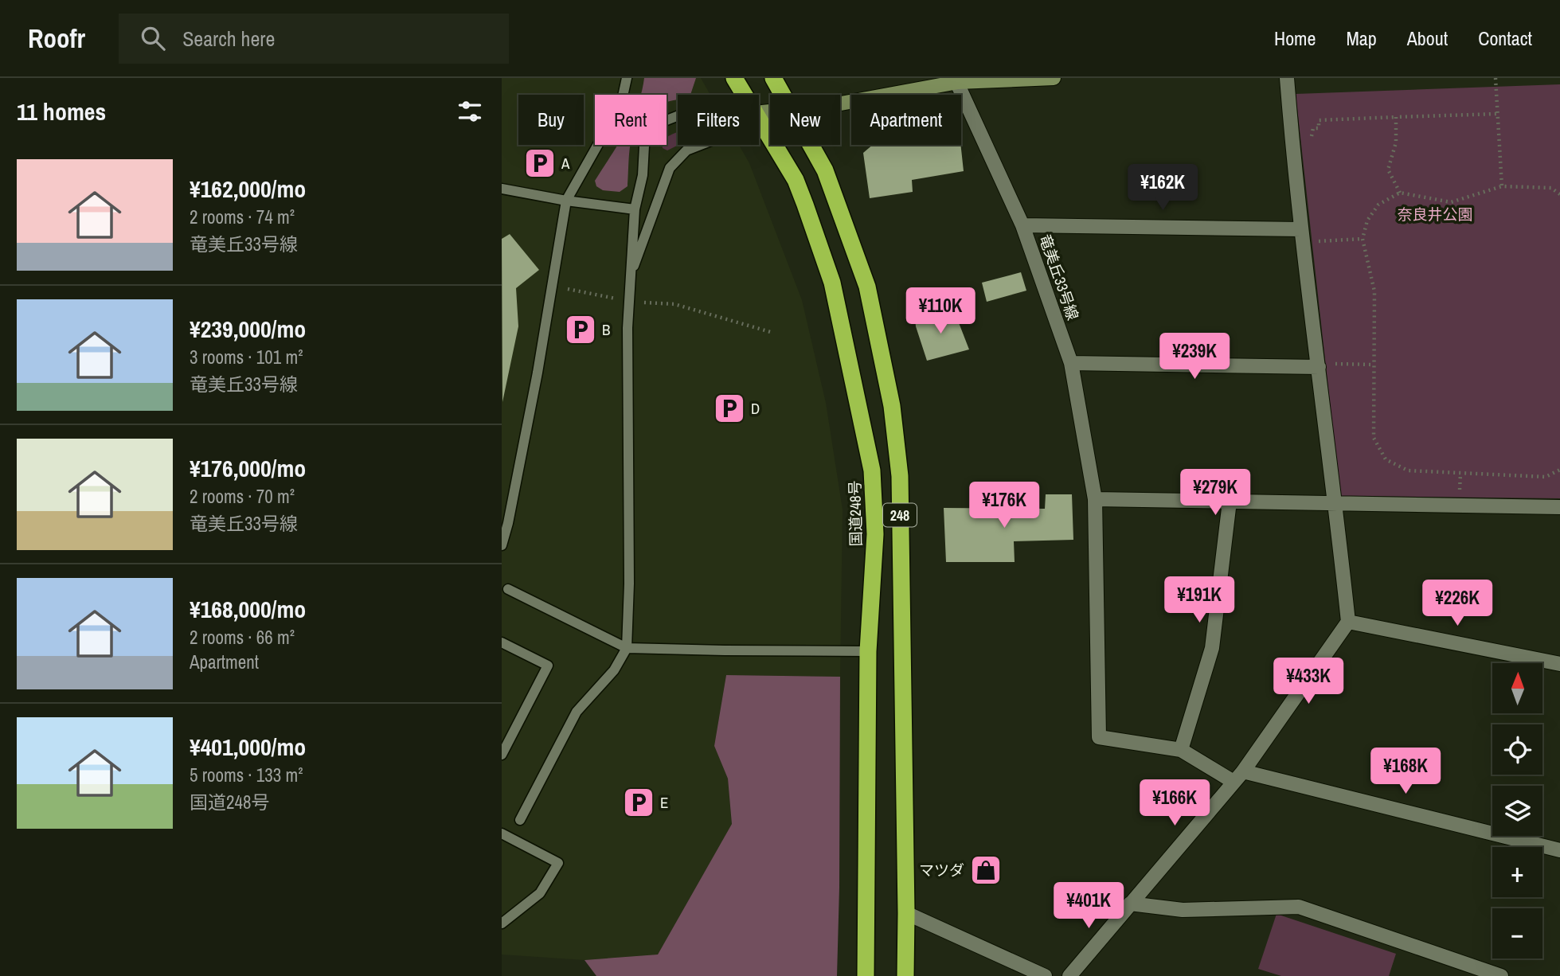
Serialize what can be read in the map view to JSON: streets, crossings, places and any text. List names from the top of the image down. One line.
{"streets":{"highway":["国道248号","248"],"street":["竜美丘33号線"]},"parks":["奈良井公園"],"places":{"parking":["A","B","D","E"],"shop":["マツダ"]},"north":"top","page":{"header":"Roofr","search":"Search here","nav":["Home","Map","About","Contact"],"heading":"11 homes","chip":["Buy","Rent","Filters","New","Apartment"],"list":[{"name":"¥162,000/mo","note":"2 rooms · 74 m² · 竜美丘33号線"},{"name":"¥239,000/mo","note":"3 rooms · 101 m² · 竜美丘33号線"},{"name":"¥176,000/mo","note":"2 rooms · 70 m² · 竜美丘33号線"},{"name":"¥168,000/mo","note":"2 rooms · 66 m² · Apartment"},{"name":"¥401,000/mo","note":"5 rooms · 133 m² · 国道248号"}],"price":["¥162K","¥110K","¥239K","¥279K","¥176K","¥191K","¥226K","¥433K","¥168K","¥166K","¥401K"],"map_buttons":["+","−"]}}
